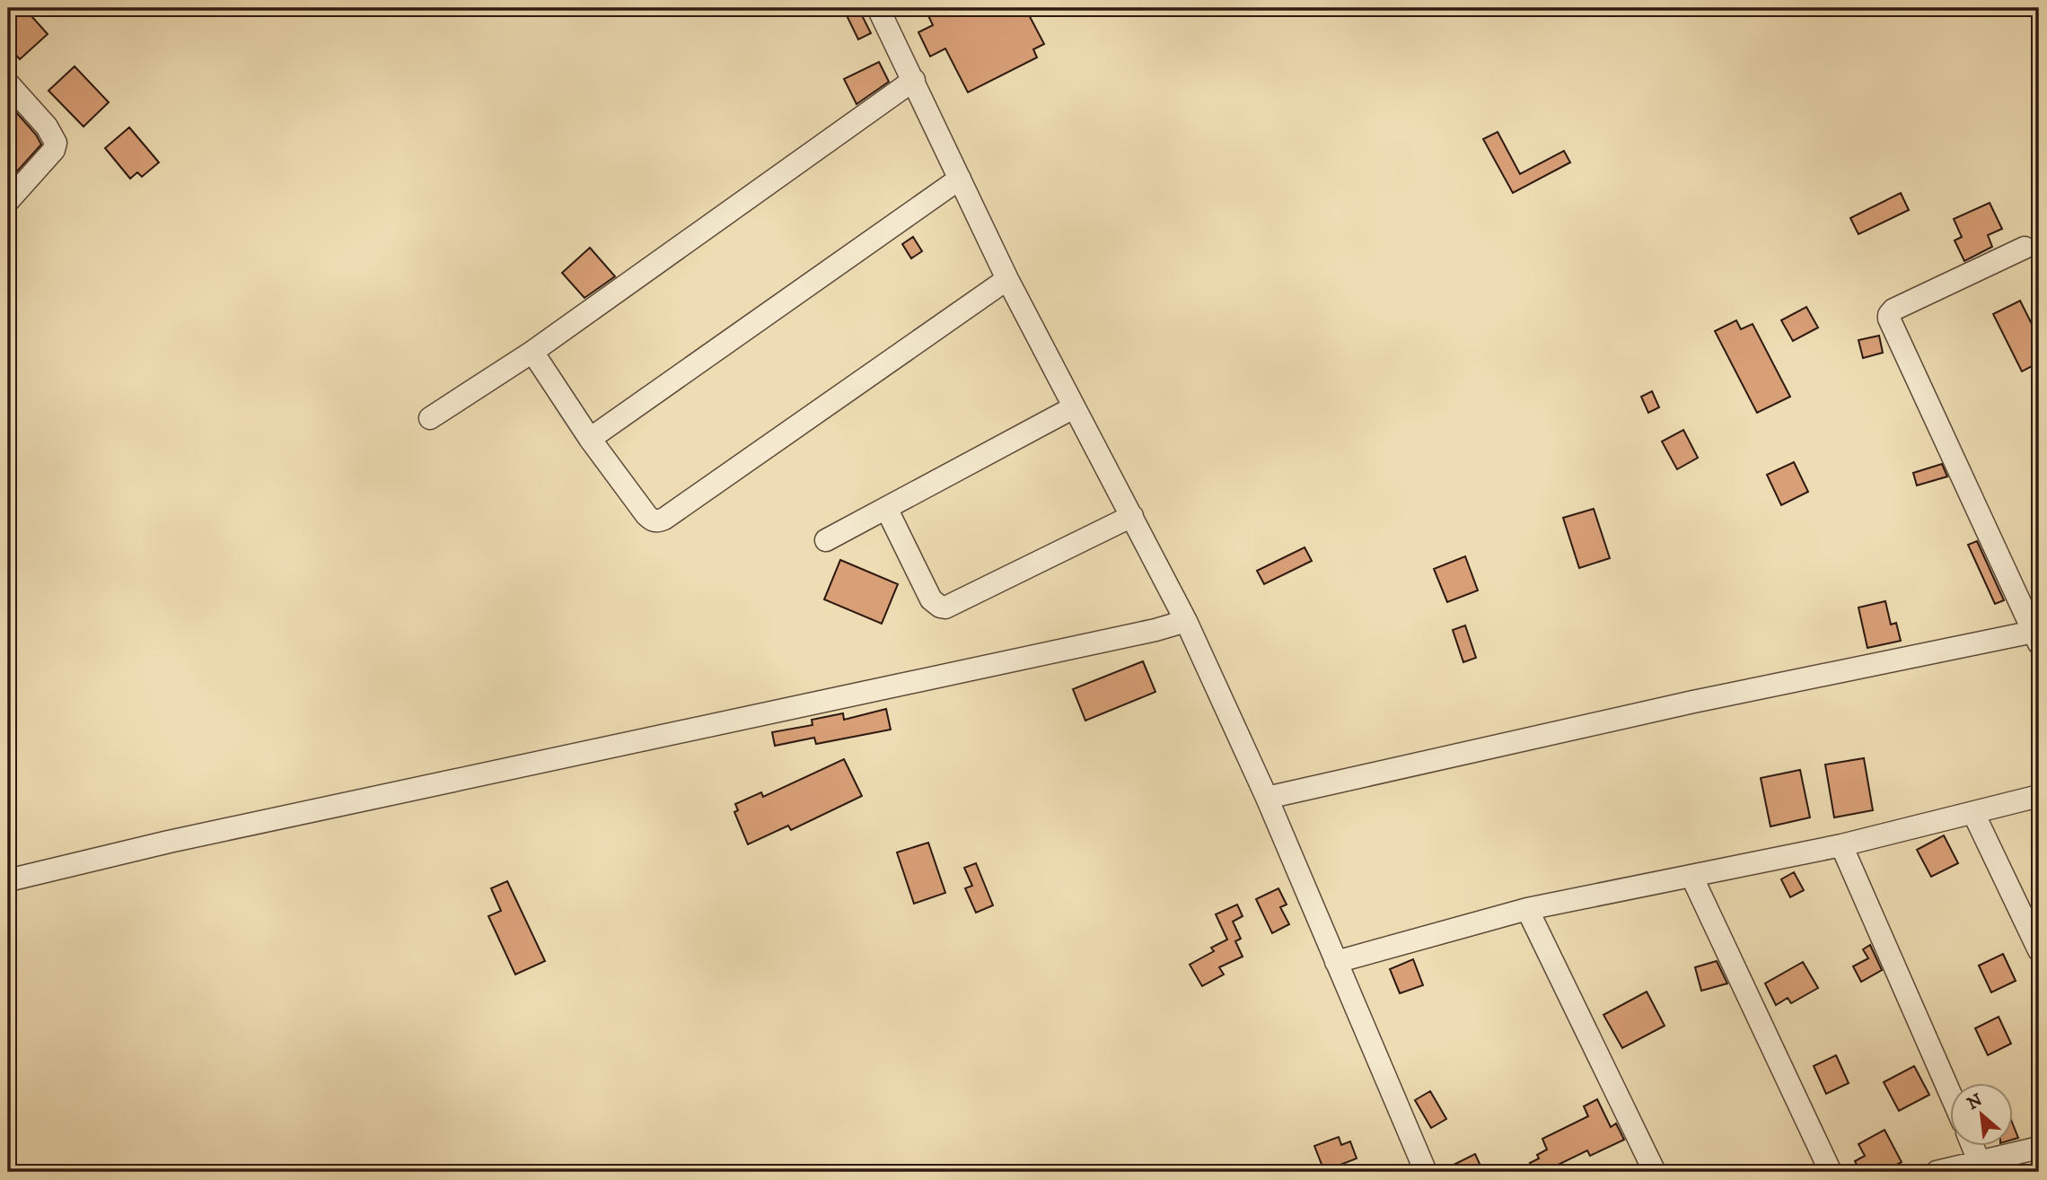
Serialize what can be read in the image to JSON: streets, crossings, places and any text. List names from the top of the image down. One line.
{"north":"top left"}
